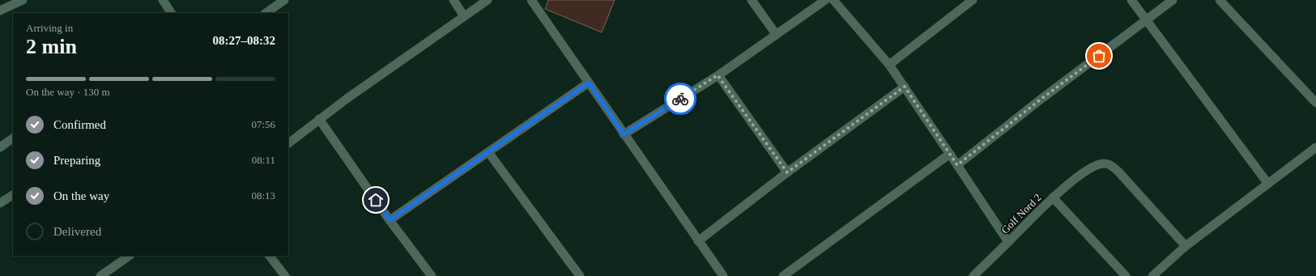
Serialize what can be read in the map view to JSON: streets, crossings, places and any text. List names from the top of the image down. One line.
{"streets":{"street":["Golf Nord 2"]},"page":{"heading":["2 min","Arriving in","08:27–08:32"],"bar":"On the way · 130 m","list":[["Confirmed","07:56"],["Preparing","08:11"],["On the way","08:13"],"Delivered"]}}
